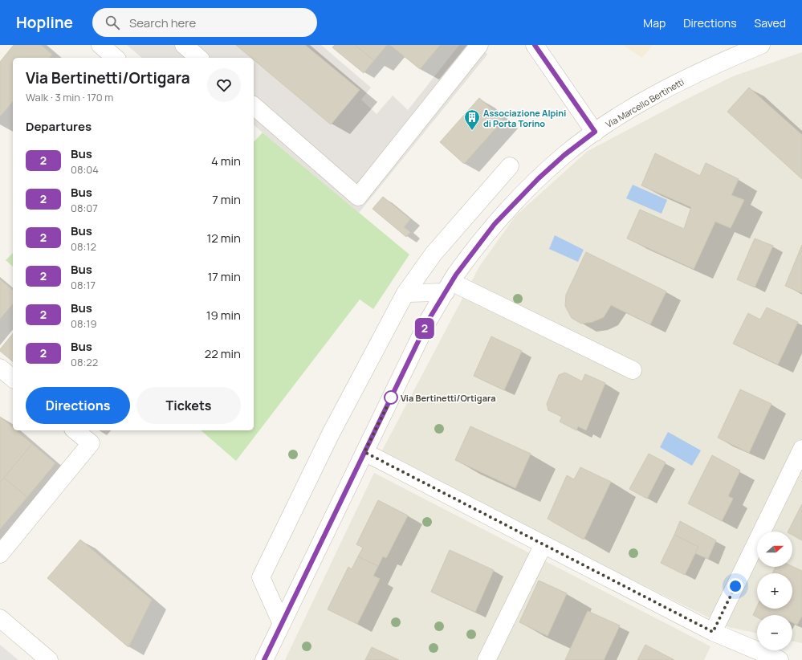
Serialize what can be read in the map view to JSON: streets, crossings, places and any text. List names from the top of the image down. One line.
{"streets":{"street":["Via Marcello Bertinetti"]},"places":{"building":["Associazione Alpini di Porta Torino"],"other":["Via Bertinetti/Ortigara"]},"lines":["bus line 2"],"north":"right","page":{"header":"Hopline","search":"Search here","nav":["Map","Directions","Saved"],"on_map":"2","heading":[["Via Bertinetti/Ortigara","Walk · 3 min · 170 m"],"Departures"],"list":[{"mark":"2","name":"Bus","note":"08:04","value":"4 min"},{"mark":"2","name":"Bus","note":"08:07","value":"7 min"},{"mark":"2","name":"Bus","note":"08:12","value":"12 min"},{"mark":"2","name":"Bus","note":"08:17","value":"17 min"},{"mark":"2","name":"Bus","note":"08:19","value":"19 min"},{"mark":"2","name":"Bus","note":"08:22","value":"22 min"}],"buttons":["Directions","Tickets"],"map_buttons":["+","−"]}}
